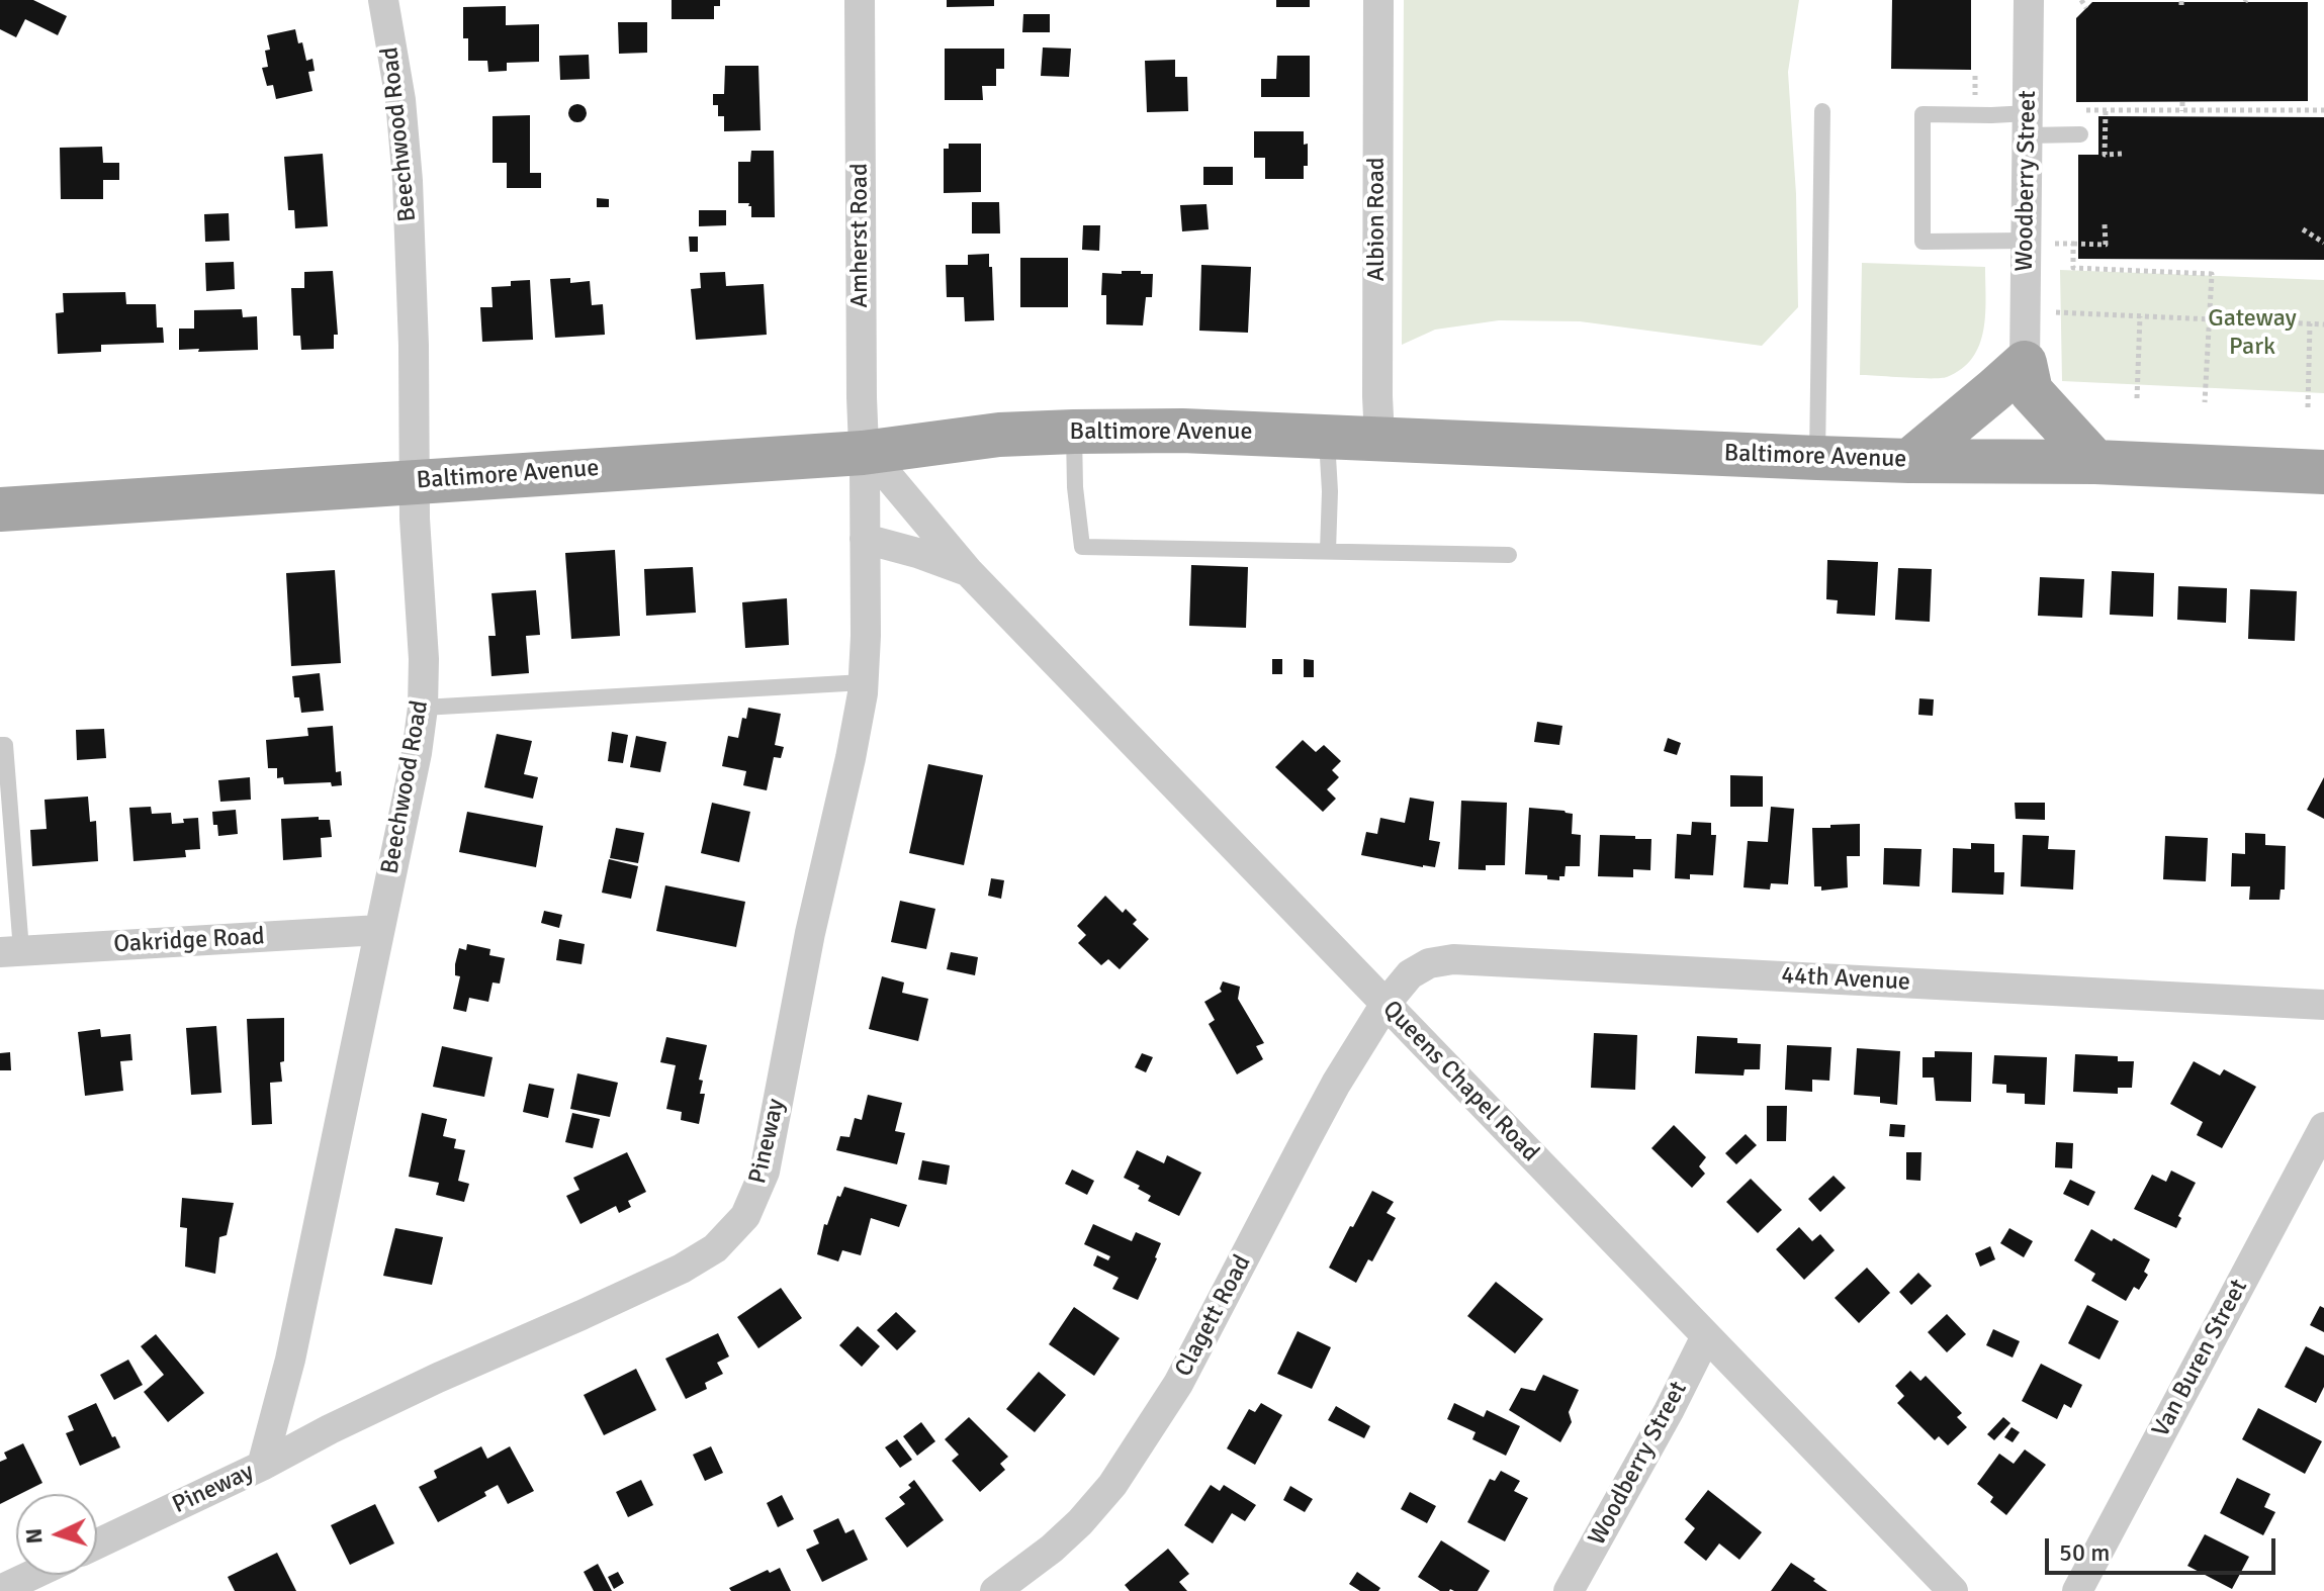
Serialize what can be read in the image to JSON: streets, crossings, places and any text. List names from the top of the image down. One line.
{"streets":{"main road":["Baltimore Avenue"],"street":["Beechwood Road","Woodberry Street","Albion Road","Amherst Road","Oakridge Road","44th Avenue","Queens Chapel Road","Pineway","Clagett Road","Van Buren Street"]},"crossings":[["Beechwood Road","Baltimore Avenue"],["Beechwood Road","Oakridge Road"],["Beechwood Road","Pineway"],["Woodberry Street","Queens Chapel Road"],["Albion Road","Baltimore Avenue"],["Amherst Road","Baltimore Avenue"],["Amherst Road","Queens Chapel Road"],["Amherst Road","Pineway"],["Baltimore Avenue","Queens Chapel Road"],["Baltimore Avenue","Pineway"],["44th Avenue","Queens Chapel Road"],["44th Avenue","Clagett Road"],["Queens Chapel Road","Pineway"],["Queens Chapel Road","Clagett Road"]],"parks":["Gateway Park"],"scale_bar":"50 m","north":"left"}
